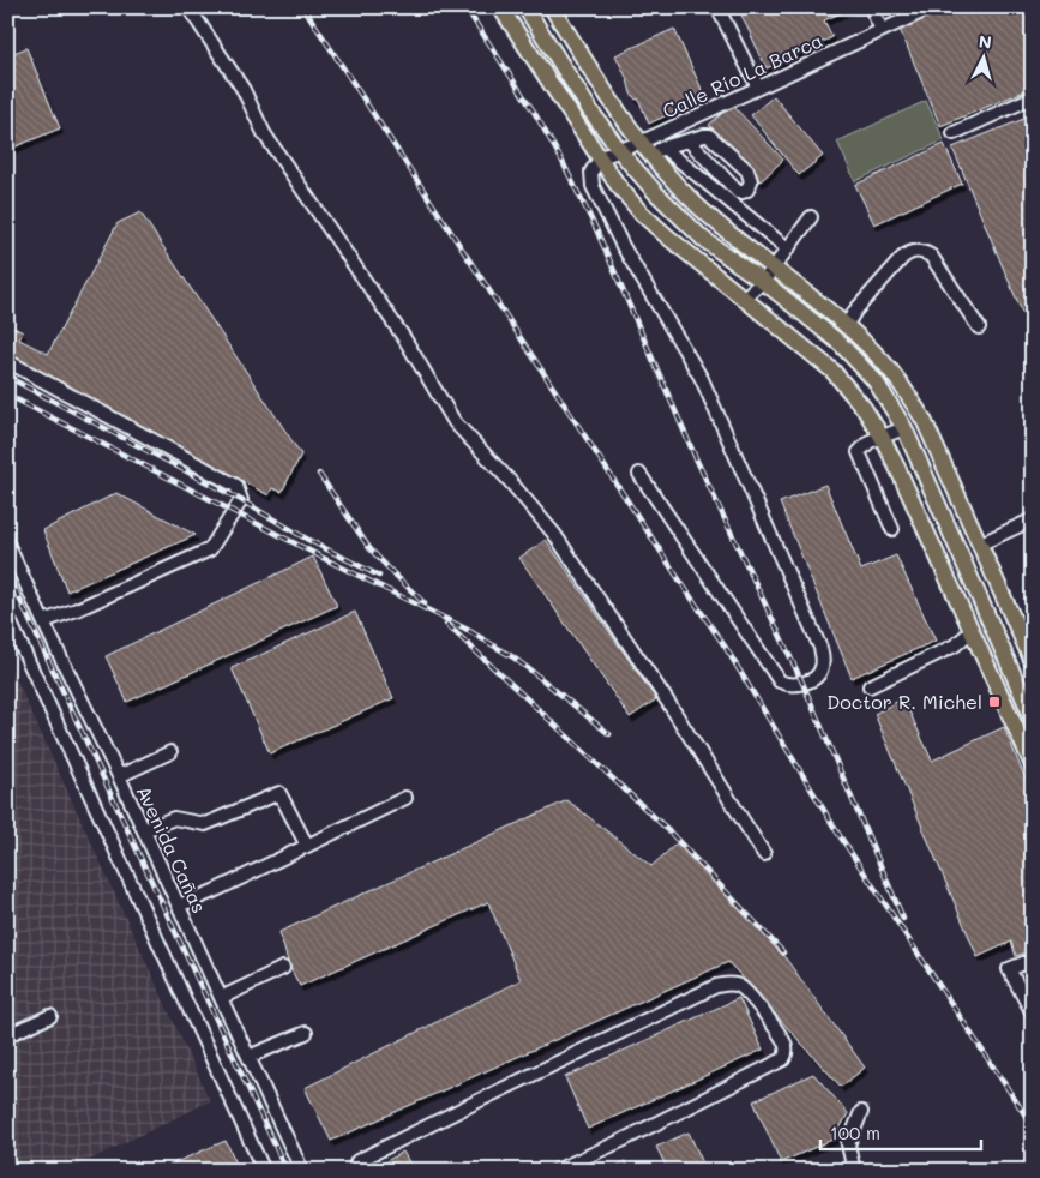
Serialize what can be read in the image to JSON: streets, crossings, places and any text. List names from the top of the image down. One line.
{"streets":{"street":["Calle Río La Barca","Avenida Cañas"]},"places":{"transit":["Doctor R. Michel"]},"scale_bar":"100 m","north":"top"}
